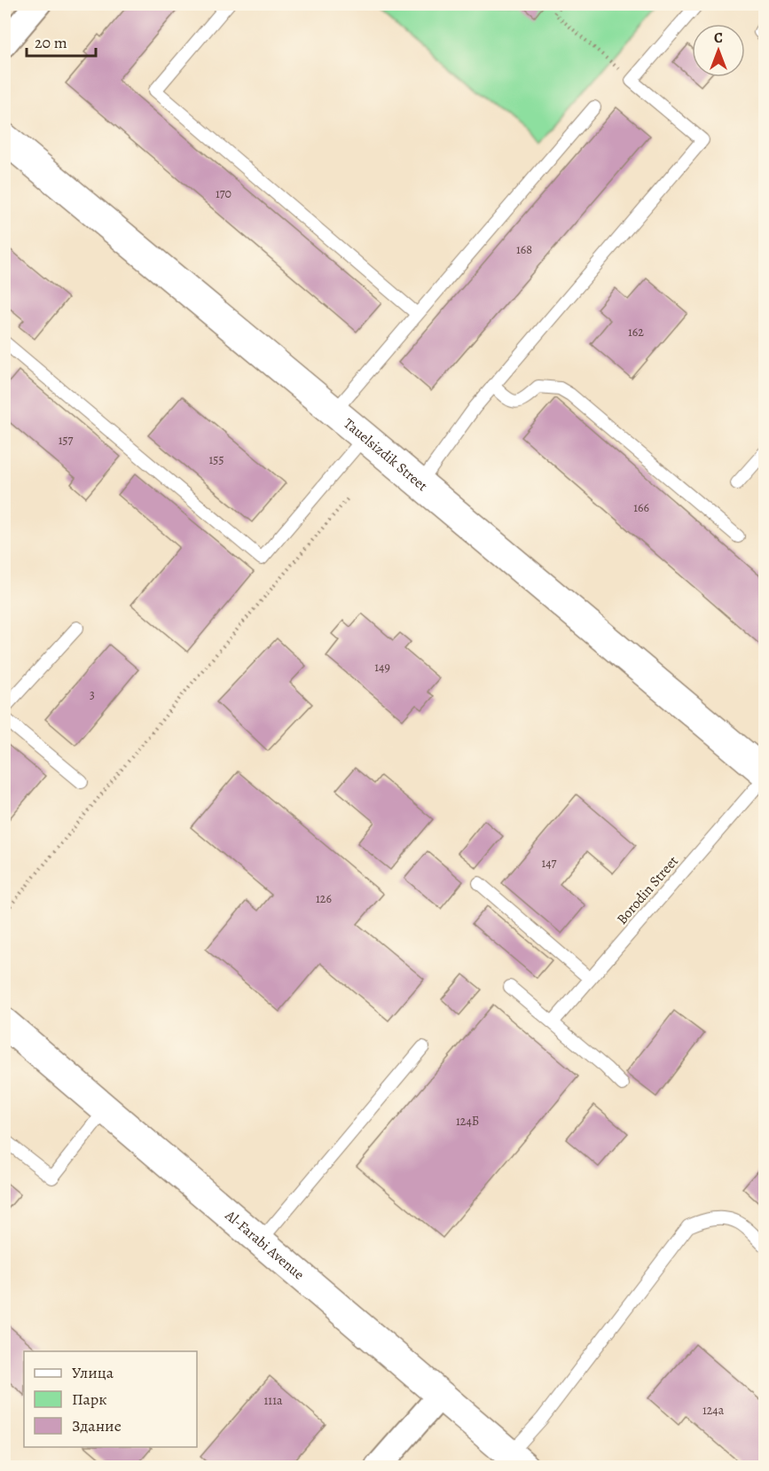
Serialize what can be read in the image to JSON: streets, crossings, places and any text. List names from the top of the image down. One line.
{"streets":{"main road":["Tauelsіzdіk Street","Al-Farabi Avenue"],"lane":["Borodin Street"]},"house_numbers":["170","168","162","157","155","166","149","3","147","126","124Б","111а","124а"],"legend":["Улица","Парк","Здание"],"scale_bar":"20 m","north":"top"}
